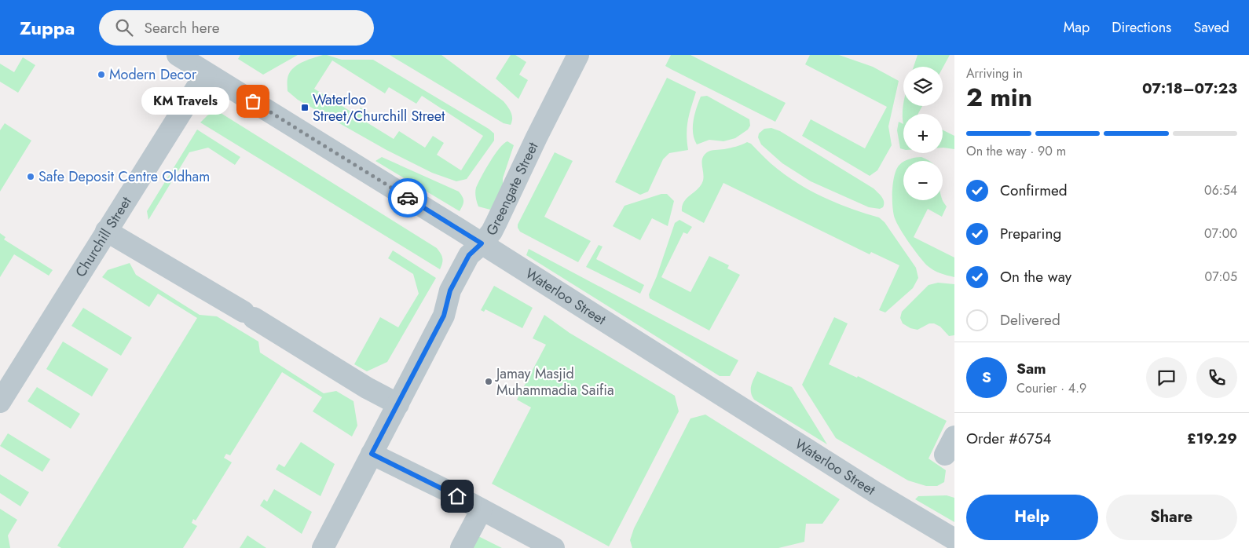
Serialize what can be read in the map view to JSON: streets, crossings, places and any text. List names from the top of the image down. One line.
{"streets":{"street":["Greengate Street","Churchill Street","Waterloo Street"]},"crossings":[["Greengate Street","Waterloo Street"],["Churchill Street","Waterloo Street"]],"places":{"other":["Modern Decor","KM Travels","Safe Deposit Centre Oldham","Jamay Masjid Muhammadia Saifia"],"transit":["Waterloo Street/Churchill Street"]},"page":{"header":"Zuppa","search":"Search here","nav":["Map","Directions","Saved"],"heading":["2 min","Arriving in","07:18–07:23"],"panel":["Sam","Courier · 4.9","Order #6754","£19.29"],"map_buttons":["+","−"],"bubble":"KM Travels","bar":"On the way · 90 m","list":[["Confirmed","06:54"],["Preparing","07:00"],["On the way","07:05"],"Delivered"],"round":"S","buttons":["Help","Share"]}}
